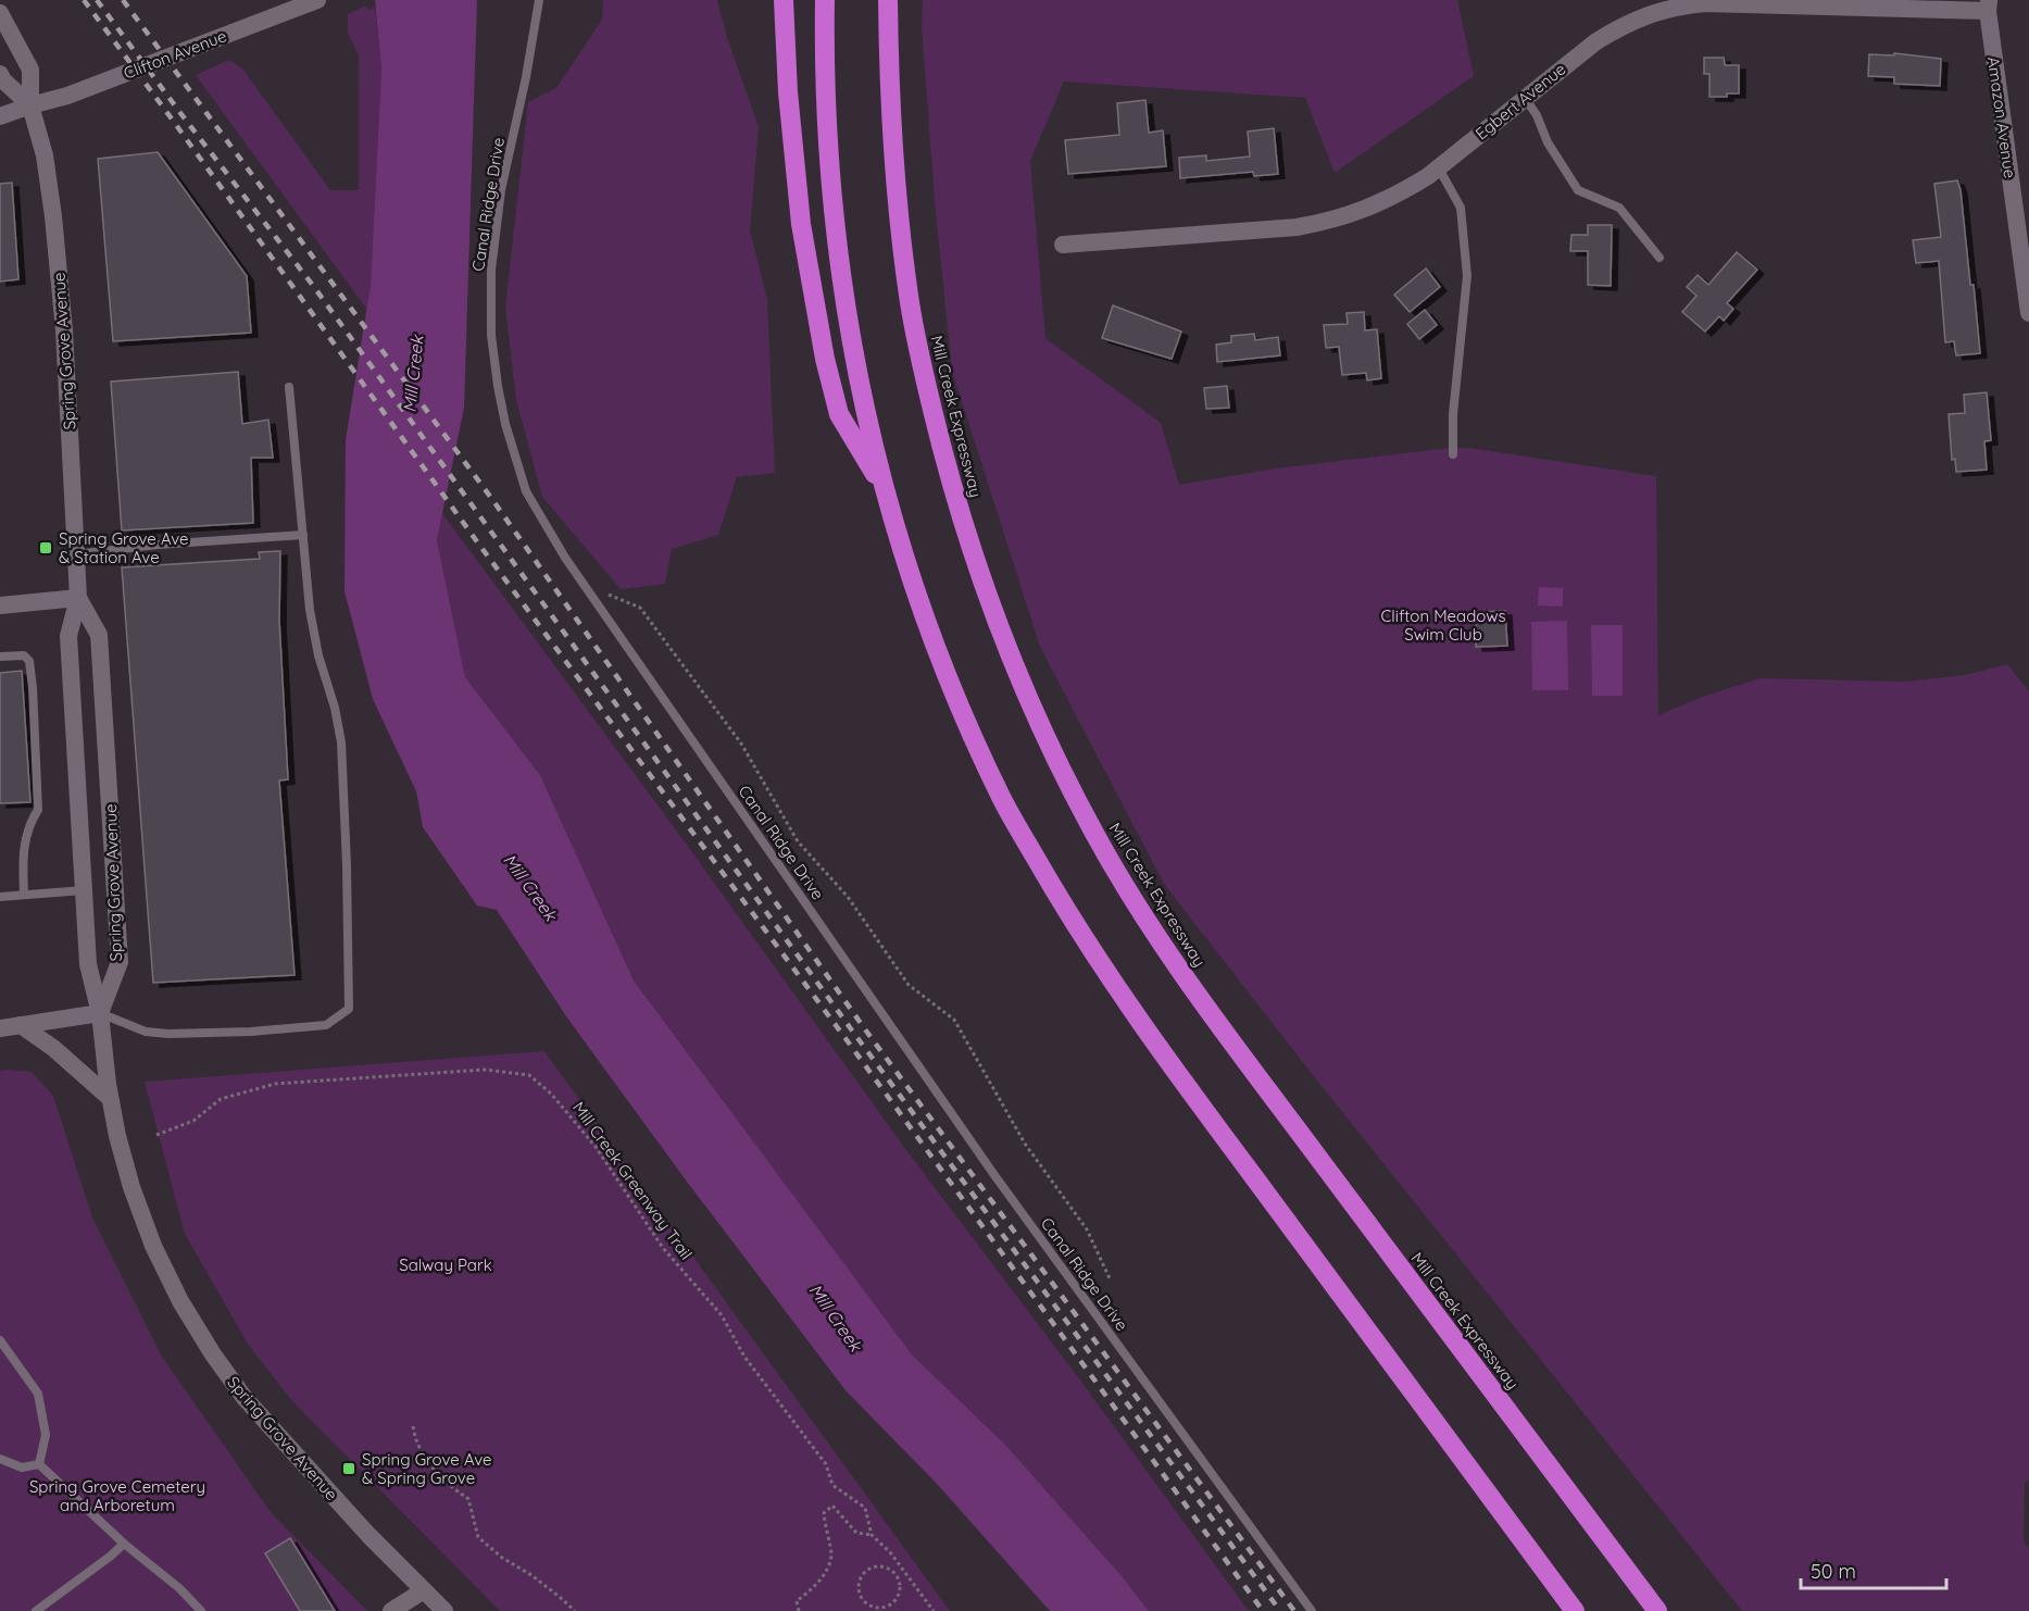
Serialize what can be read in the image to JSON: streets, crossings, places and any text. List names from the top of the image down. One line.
{"streets":{"highway":["Mill Creek Expressway"],"main road":["Clifton Avenue","Egbert Avenue","Amazon Avenue","Spring Grove Avenue"],"lane":["Canal Ridge Drive"],"path":["Mill Creek Greenway Trail"]},"crossings":[["Clifton Avenue","Spring Grove Avenue"],["Egbert Avenue","Amazon Avenue"]],"water":["Mill Creek"],"parks":["Clifton Meadows Swim Club","Salway Park","Spring Grove Cemetery and Arboretum"],"places":{"transit":["Spring Grove Ave & Station Ave","Spring Grove Ave & Spring Grove"]},"scale_bar":"50 m"}
